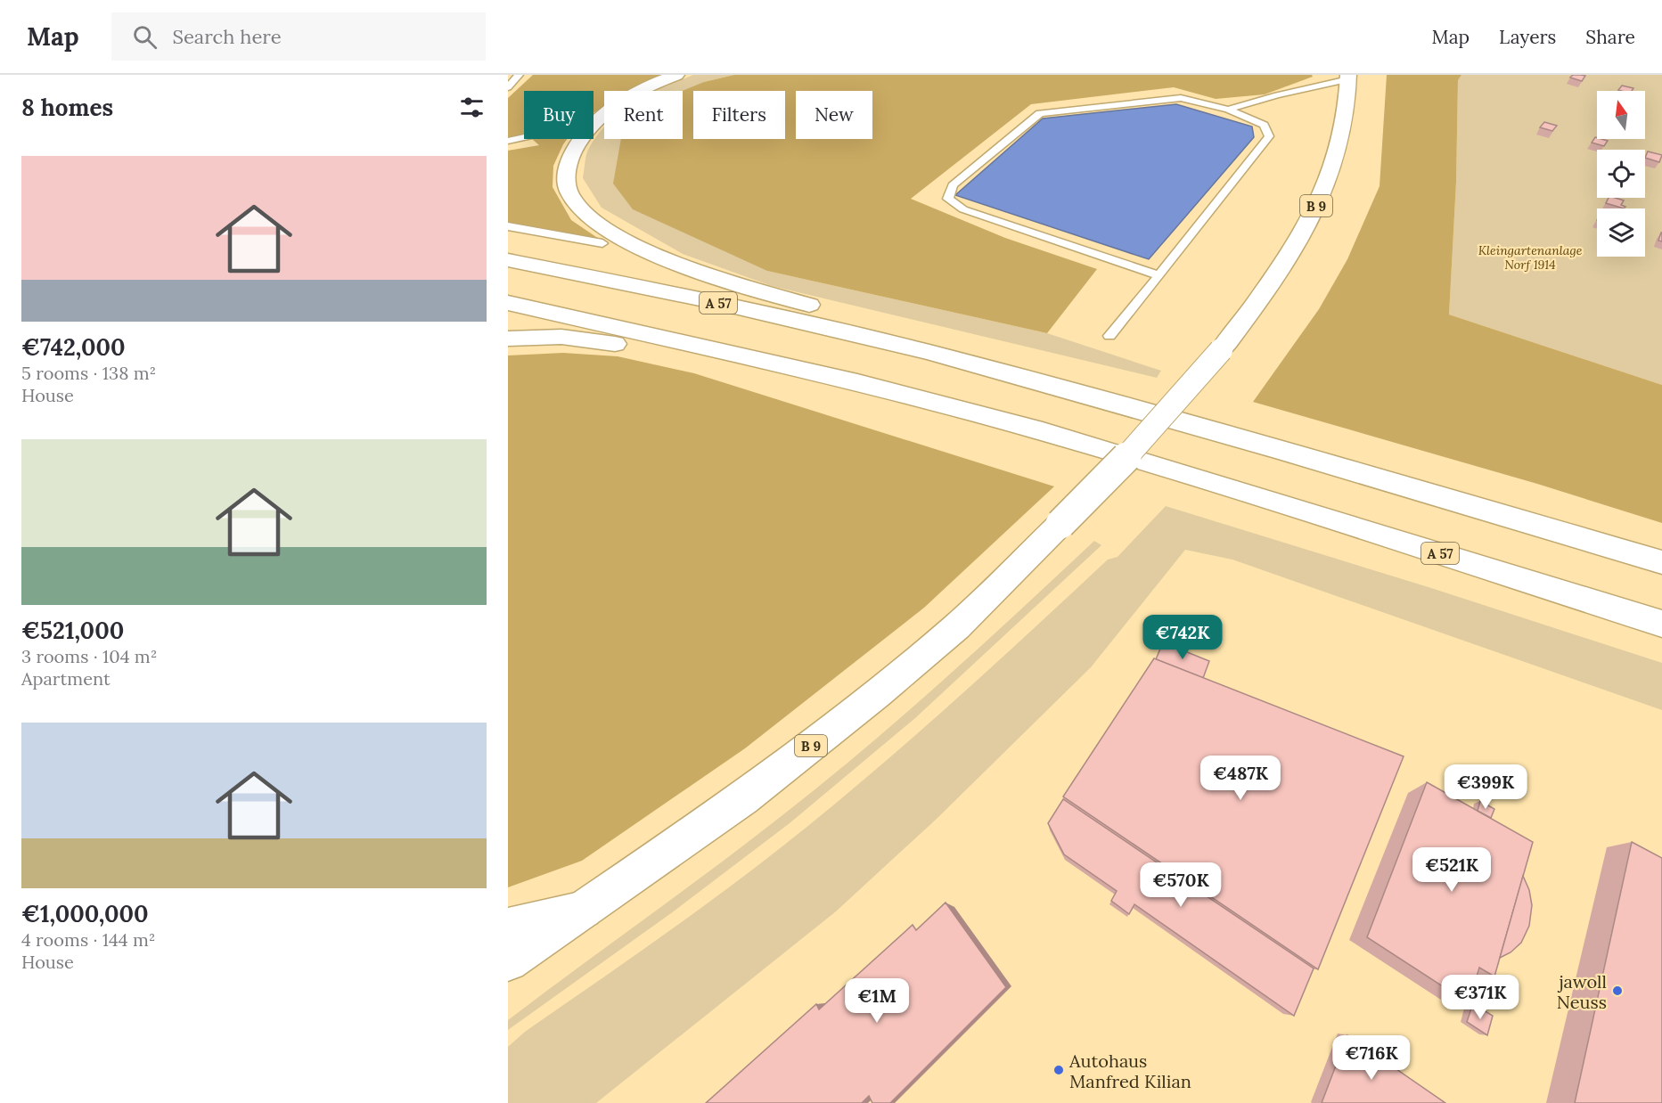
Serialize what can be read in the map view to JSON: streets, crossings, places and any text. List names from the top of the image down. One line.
{"streets":{"main road":["B 9","A 57"]},"parks":["Kleingartenanlage Norf 1914"],"places":["jawoll Neuss","Autohaus Manfred Kilian"],"north":"top","page":{"header":"Map","search":"Search here","nav":["Map","Layers","Share"],"heading":"8 homes","chip":["Buy","Rent","Filters","New"],"list":[{"name":"€742,000","note":"5 rooms · 138 m² · House"},{"name":"€521,000","note":"3 rooms · 104 m² · Apartment"},{"name":"€1,000,000","note":"4 rooms · 144 m² · House"}],"price":["€742K","€487K","€399K","€521K","€570K","€371K","€1M","€716K"]}}
